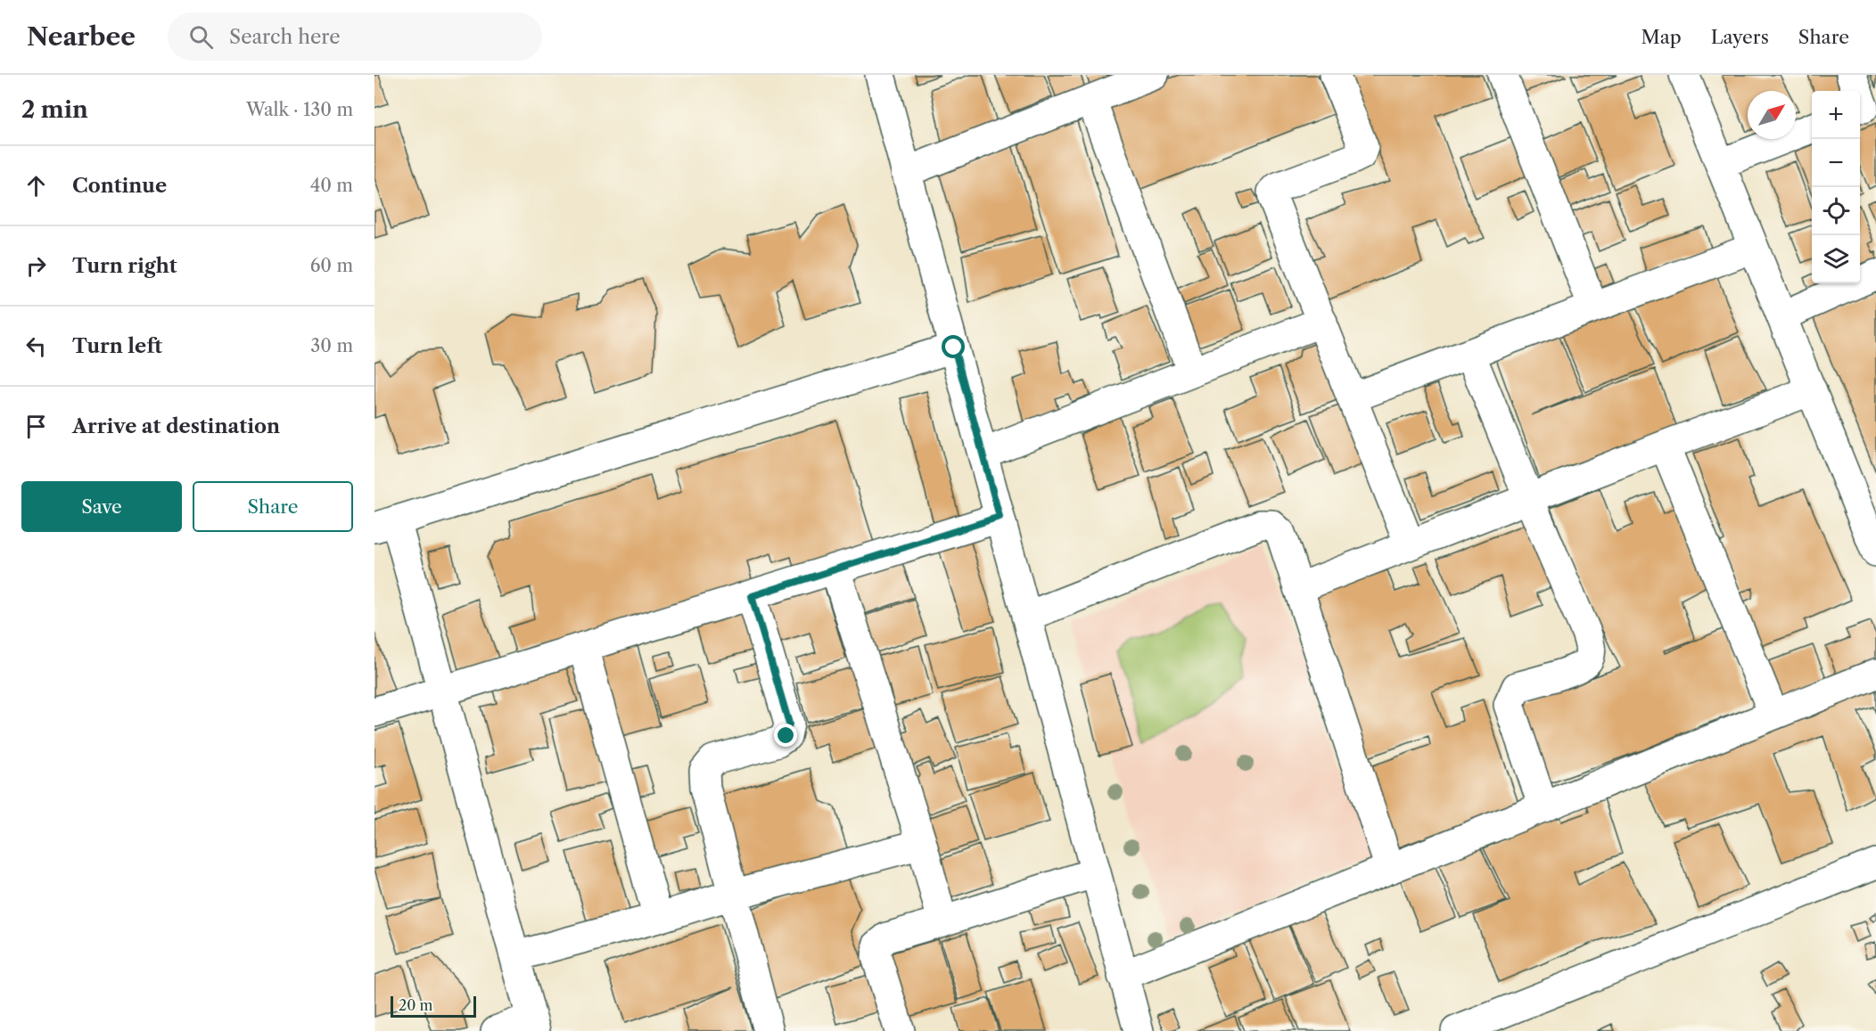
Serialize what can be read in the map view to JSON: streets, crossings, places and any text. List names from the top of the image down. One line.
{"scale_bar":"20 m","north":"top right","page":{"header":"Nearbee","search":"Search here","nav":["Map","Layers","Share"],"heading":["2 min","Walk · 130 m"],"map_buttons":["+","−"],"list":[["Continue","40 m"],["Turn right","60 m"],["Turn left","30 m"],"Arrive at destination"],"buttons":["Save","Share"],"scale":"20 m"}}
